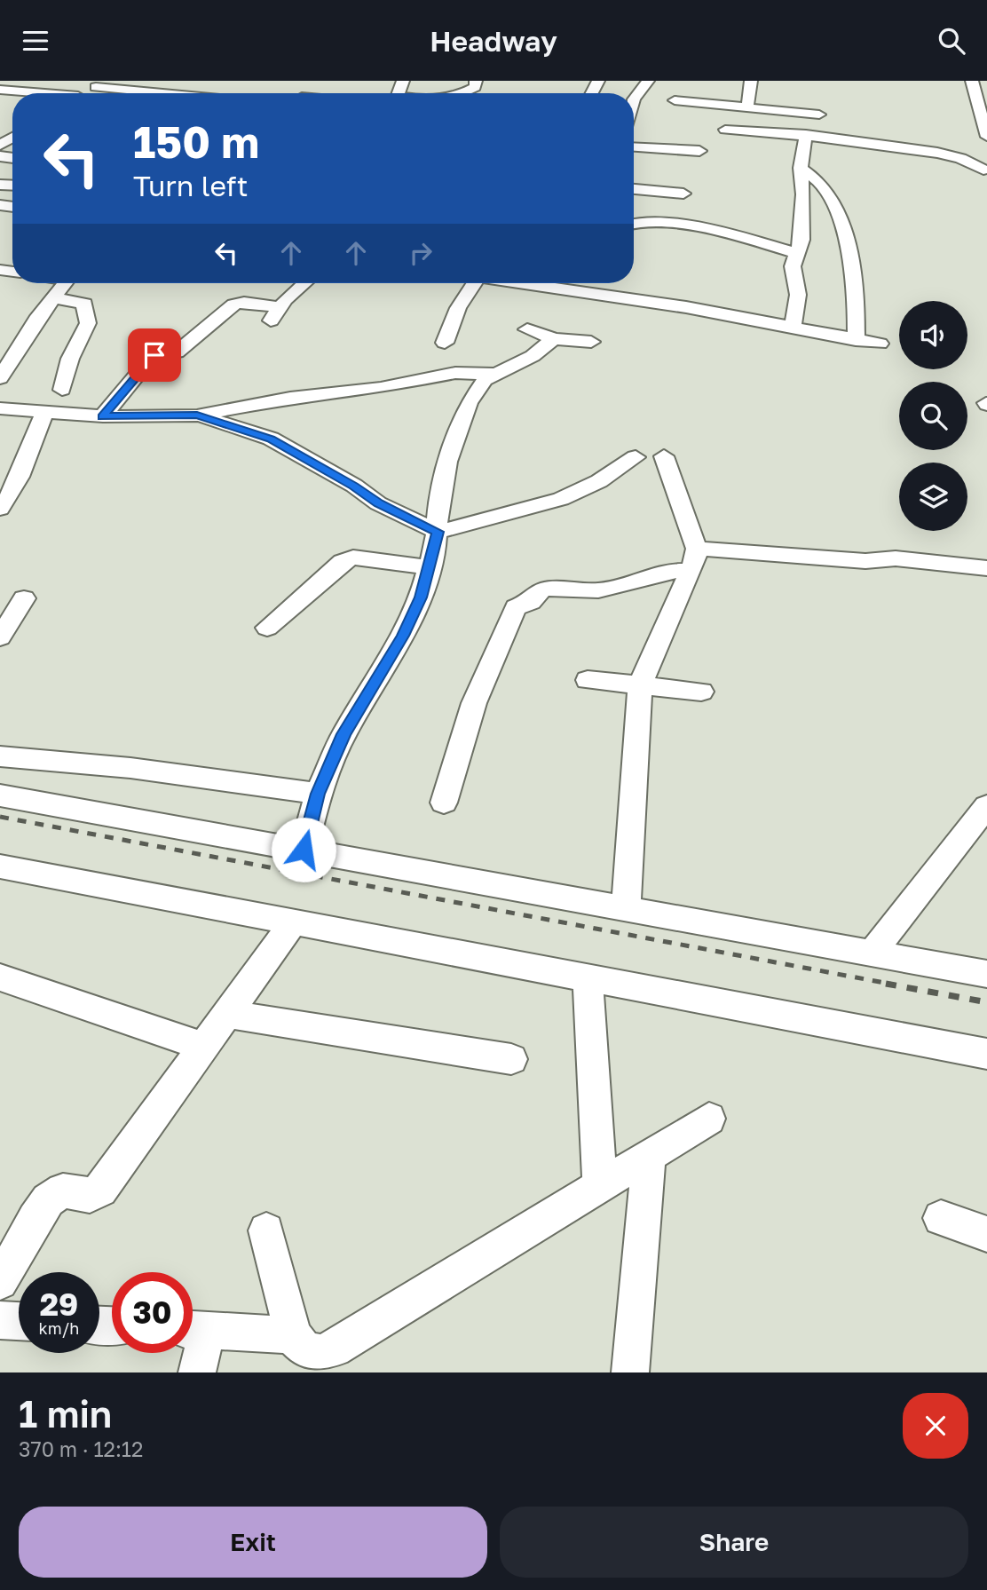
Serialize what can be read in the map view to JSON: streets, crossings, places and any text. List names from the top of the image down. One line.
{"page":{"header":"Headway","turn":["150 m","Turn left"],"speed":"29 km/h","limit":"30","heading":["1 min","370 m · 12:12"],"buttons":["Exit","Share"]}}
